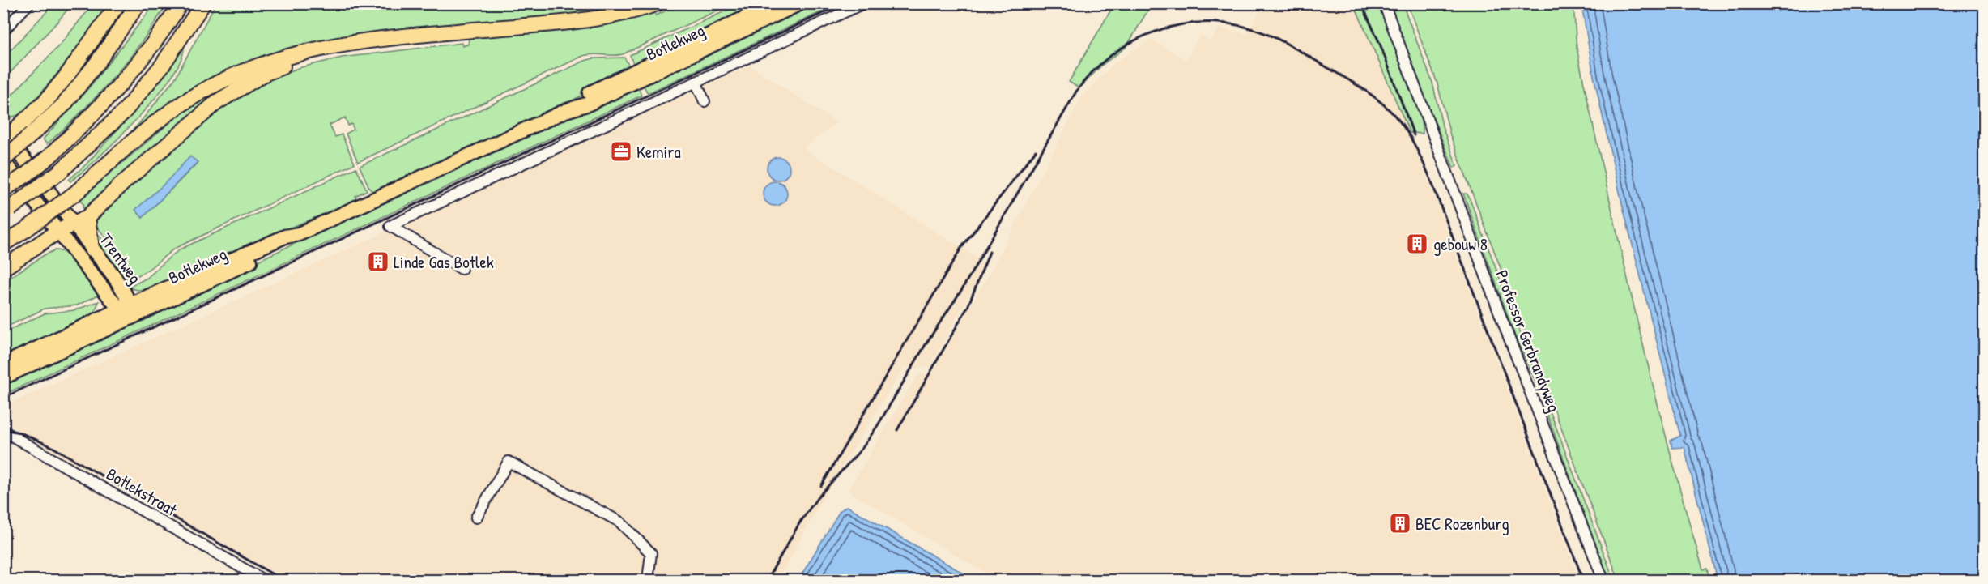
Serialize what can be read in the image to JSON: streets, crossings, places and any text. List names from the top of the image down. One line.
{"streets":{"main road":["Botlekweg","Trentweg"],"street":["Professor Gerbrandyweg","Botlekstraat"]},"crossings":[["Botlekweg","Trentweg"]],"places":{"office":["Kemira"],"building":["gebouw 8","Linde Gas Botlek","BEC Rozenburg"]}}
